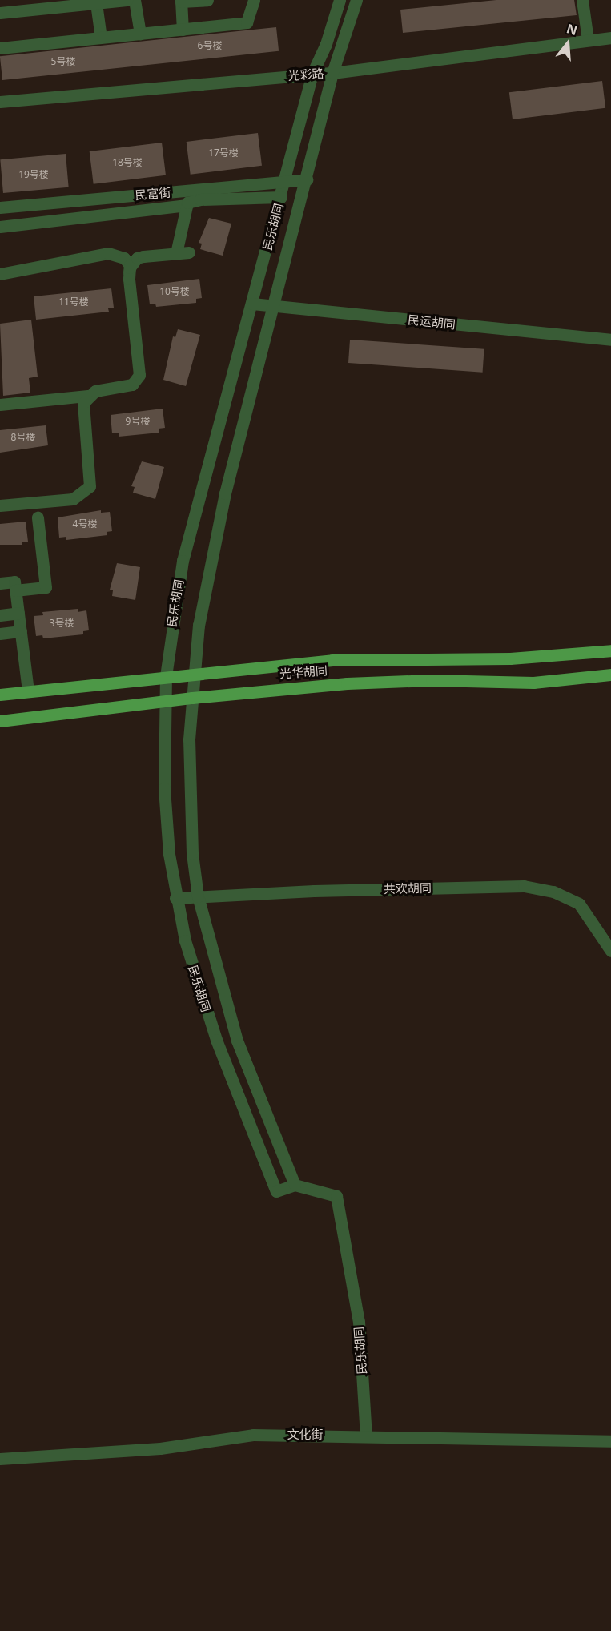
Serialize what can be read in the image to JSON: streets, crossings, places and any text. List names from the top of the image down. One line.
{"streets":{"main road":["光华胡同"],"street":["光彩路","民富街","民乐胡同","民运胡同","共欢胡同","文化街"]},"crossings":[["光彩路","民乐胡同"],["民富街","民乐胡同"],["民乐胡同","民运胡同"],["民乐胡同","光华胡同"],["民乐胡同","共欢胡同"],["民乐胡同","文化街"]],"house_numbers":["6号楼","5号楼","17号楼","18号楼","19号楼","10号楼","11号楼","9号楼","8号楼","4号楼","3号楼"],"north":"top"}
